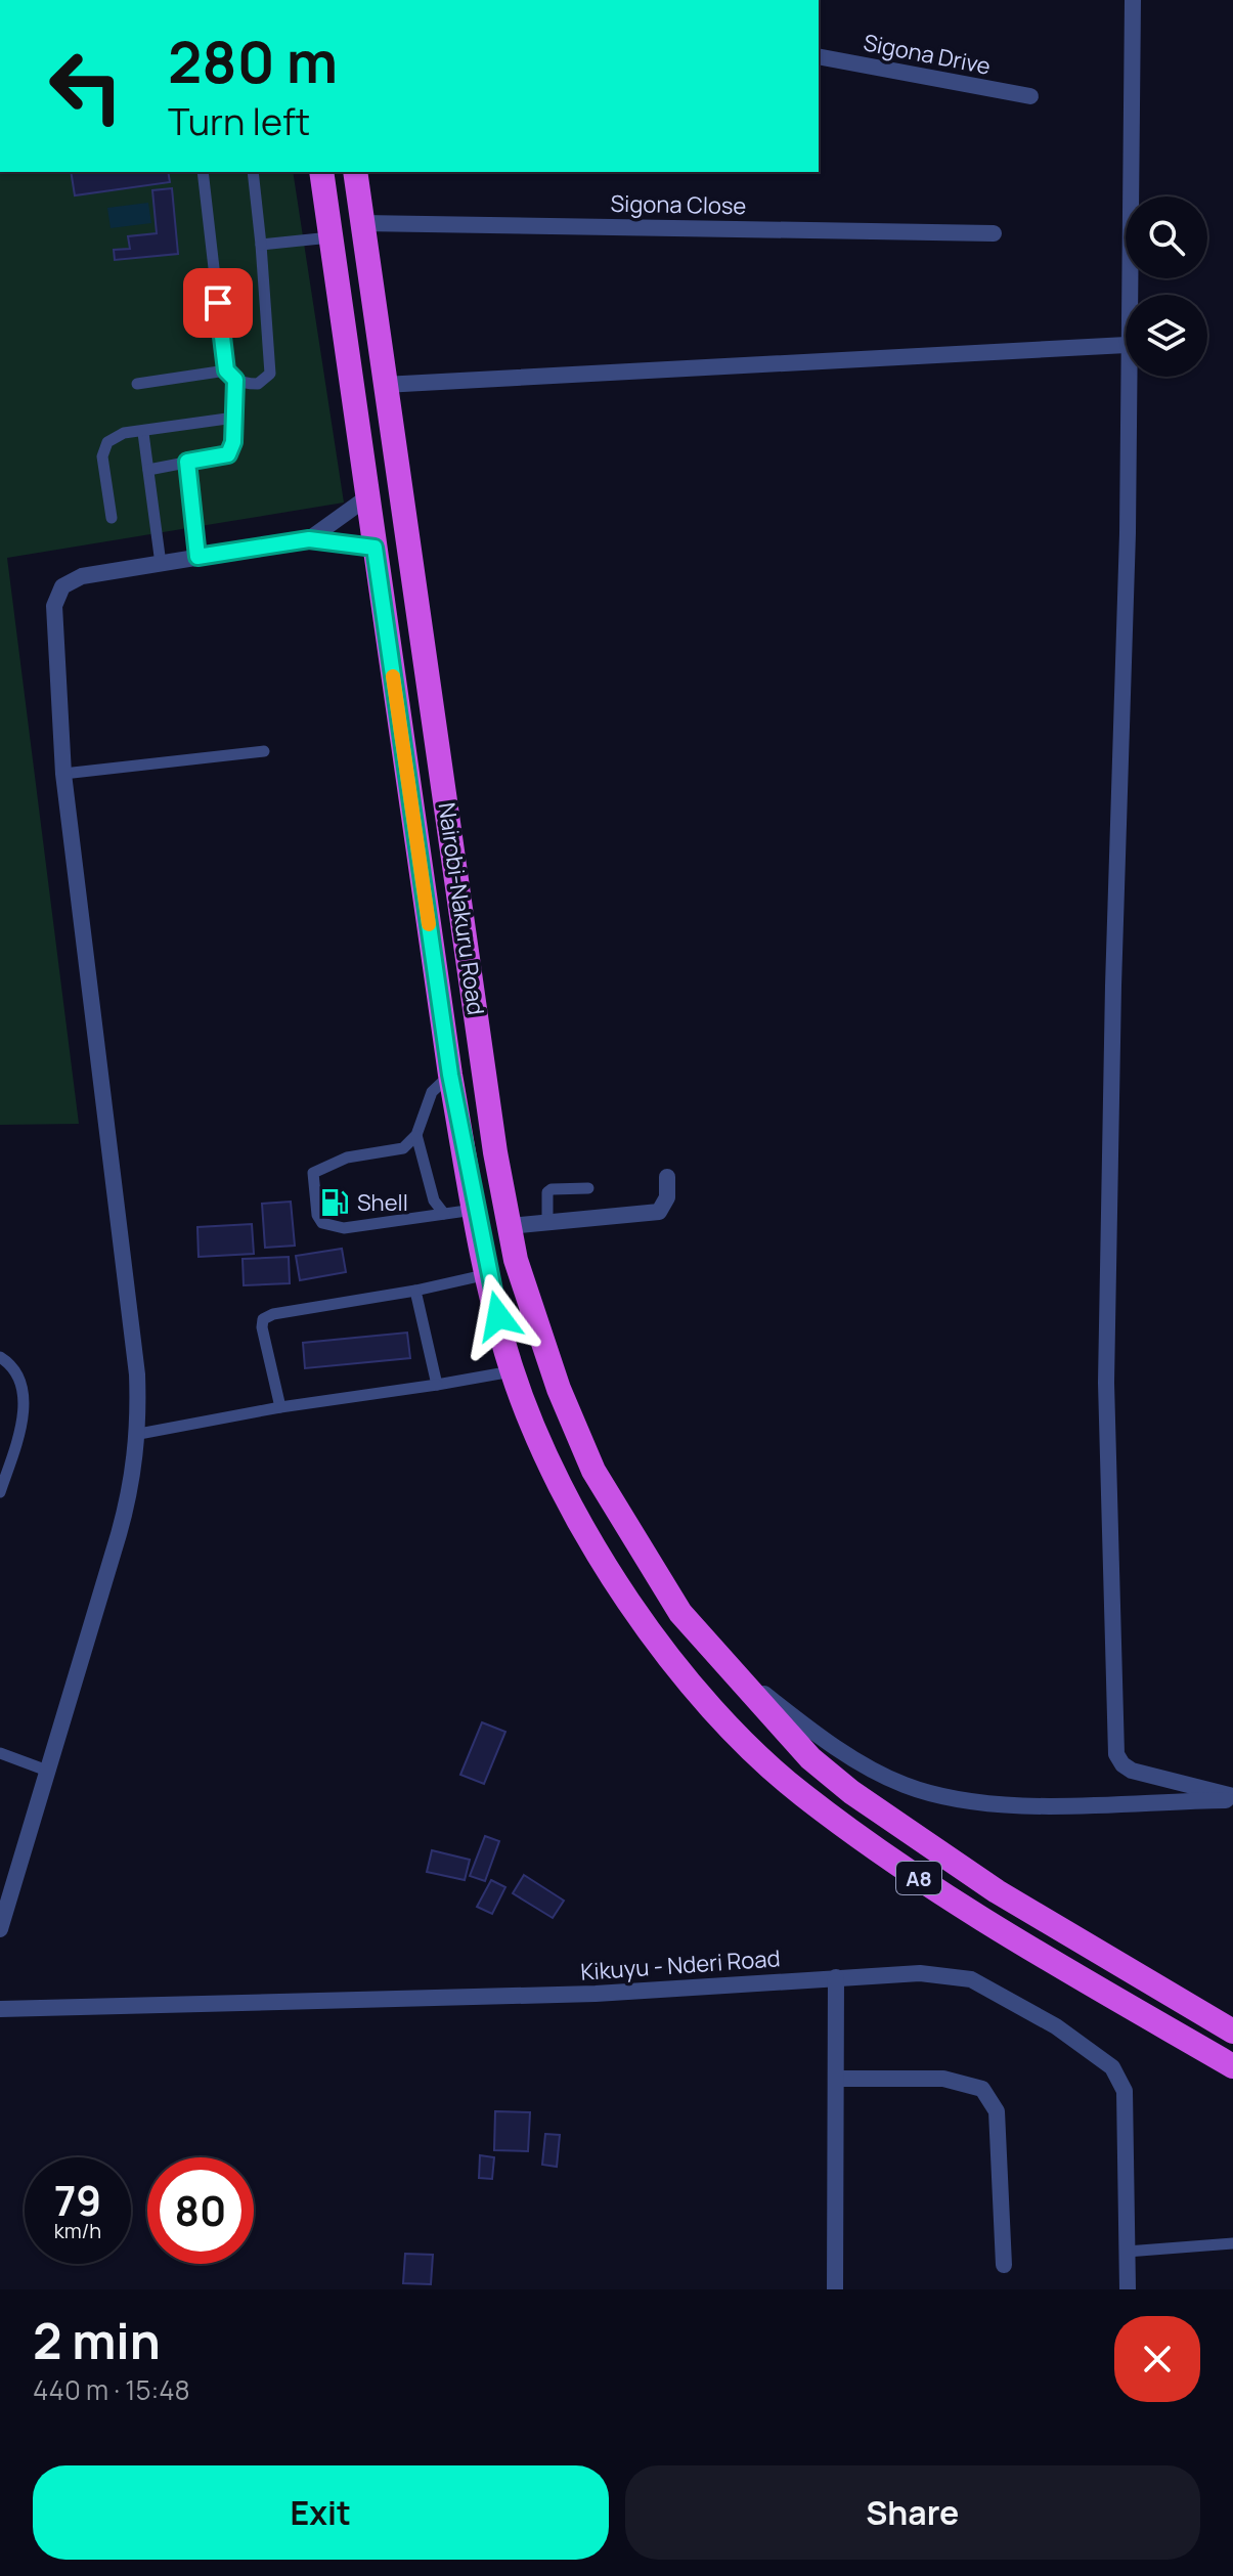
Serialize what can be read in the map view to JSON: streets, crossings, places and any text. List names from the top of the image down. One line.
{"streets":{"highway":["Nairobi-Nakuru Road","A8"],"street":["Sigona Drive","Sigona Close","Kikuyu - Nderi Road"]},"crossings":[["Sigona Close","Nairobi-Nakuru Road"],["Nairobi-Nakuru Road","A8"]],"places":{"fuel station":["Shell"]},"page":{"turn":["280 m","Turn left"],"speed":"79 km/h","limit":"80","heading":["2 min","440 m · 15:48"],"buttons":["Exit","Share"]}}
